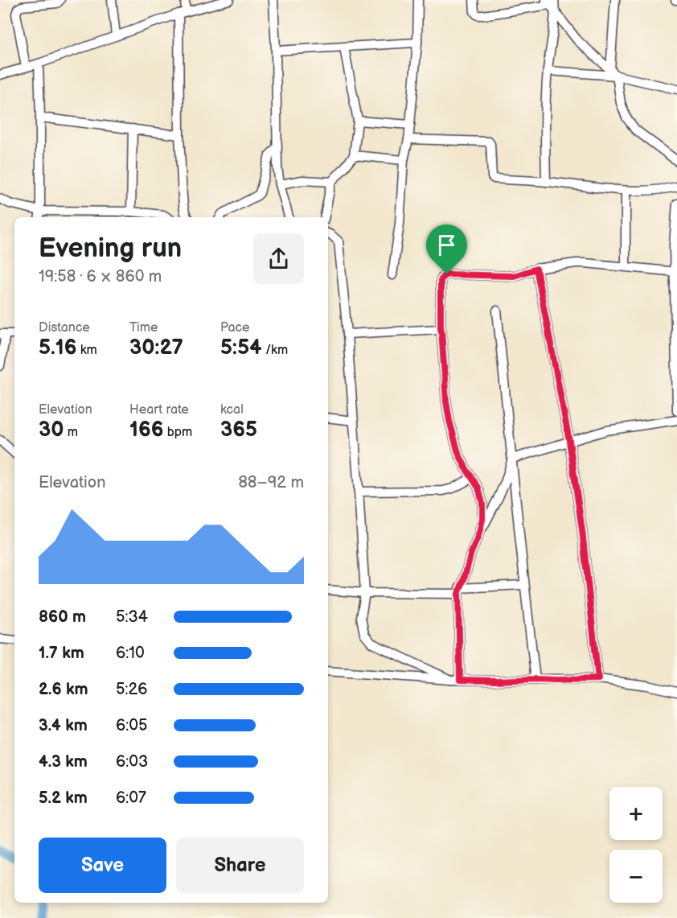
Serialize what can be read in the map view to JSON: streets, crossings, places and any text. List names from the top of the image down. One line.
{"page":{"heading":["Evening run","19:58 · 6 × 860 m"],"stats":[["Distance","5.16 km"],["Time","30:27"],["Pace","5:54 /km"],["Elevation","30 m"],["Heart rate","166 bpm"],["kcal","365"]],"chart":["Elevation","88–92 m"],"list":[{"name":"860 m","note":"5:34"},{"name":"1.7 km","note":"6:10"},{"name":"2.6 km","note":"5:26"},{"name":"3.4 km","note":"6:05"},{"name":"4.3 km","note":"6:03"},{"name":"5.2 km","note":"6:07"}],"map_buttons":["+","−"],"buttons":["Save","Share"]}}
